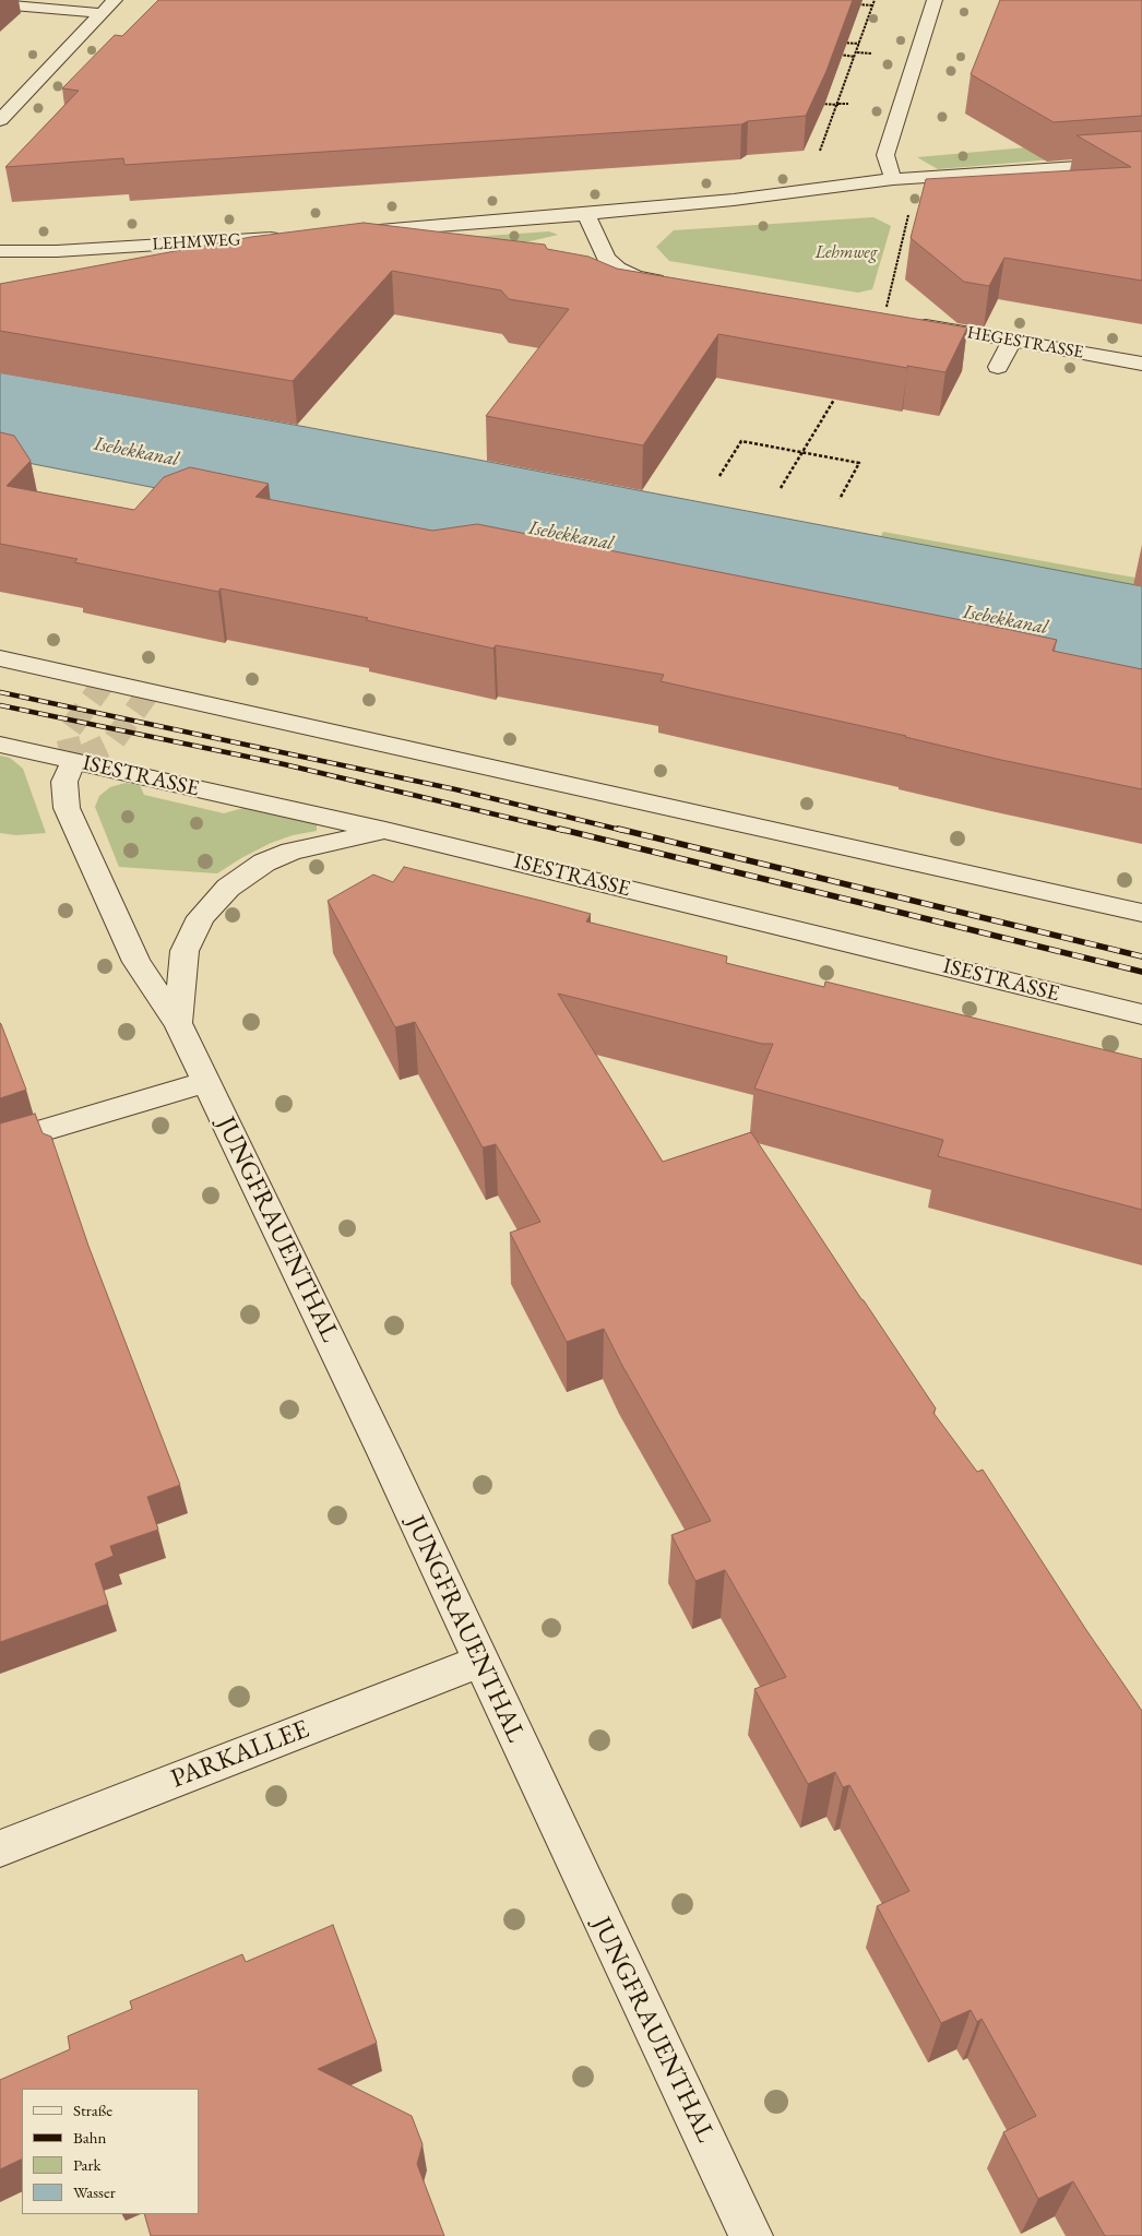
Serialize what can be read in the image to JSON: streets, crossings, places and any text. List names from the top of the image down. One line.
{"streets":{"street":["LEHMWEG","HEGESTRASSE","ISESTRASSE","JUNGFRAUENTHAL","PARKALLEE"]},"crossings":[["ISESTRASSE","JUNGFRAUENTHAL"],["JUNGFRAUENTHAL","PARKALLEE"]],"water":["Isebekkanal"],"parks":["Lehmweg"],"legend":["Straße","Bahn","Park","Wasser"]}
